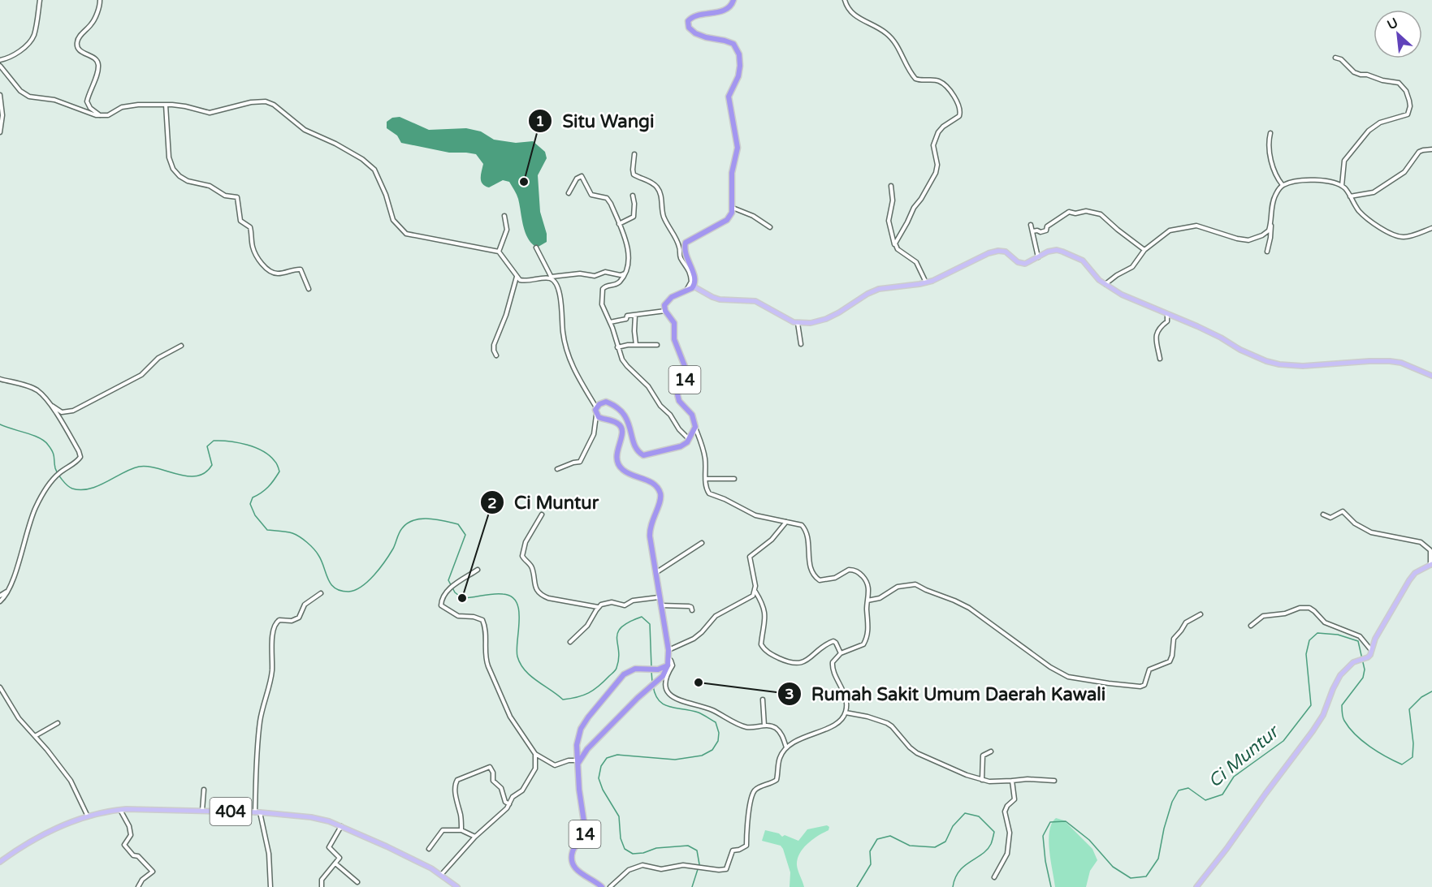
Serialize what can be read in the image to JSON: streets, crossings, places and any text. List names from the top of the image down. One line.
{"streets":{"highway":["14"],"main road":["404"]},"water":["Ci Muntur"],"places":["Situ Wangi","Ci Muntur","Rumah Sakit Umum Daerah Kawali"],"north":"top left"}
